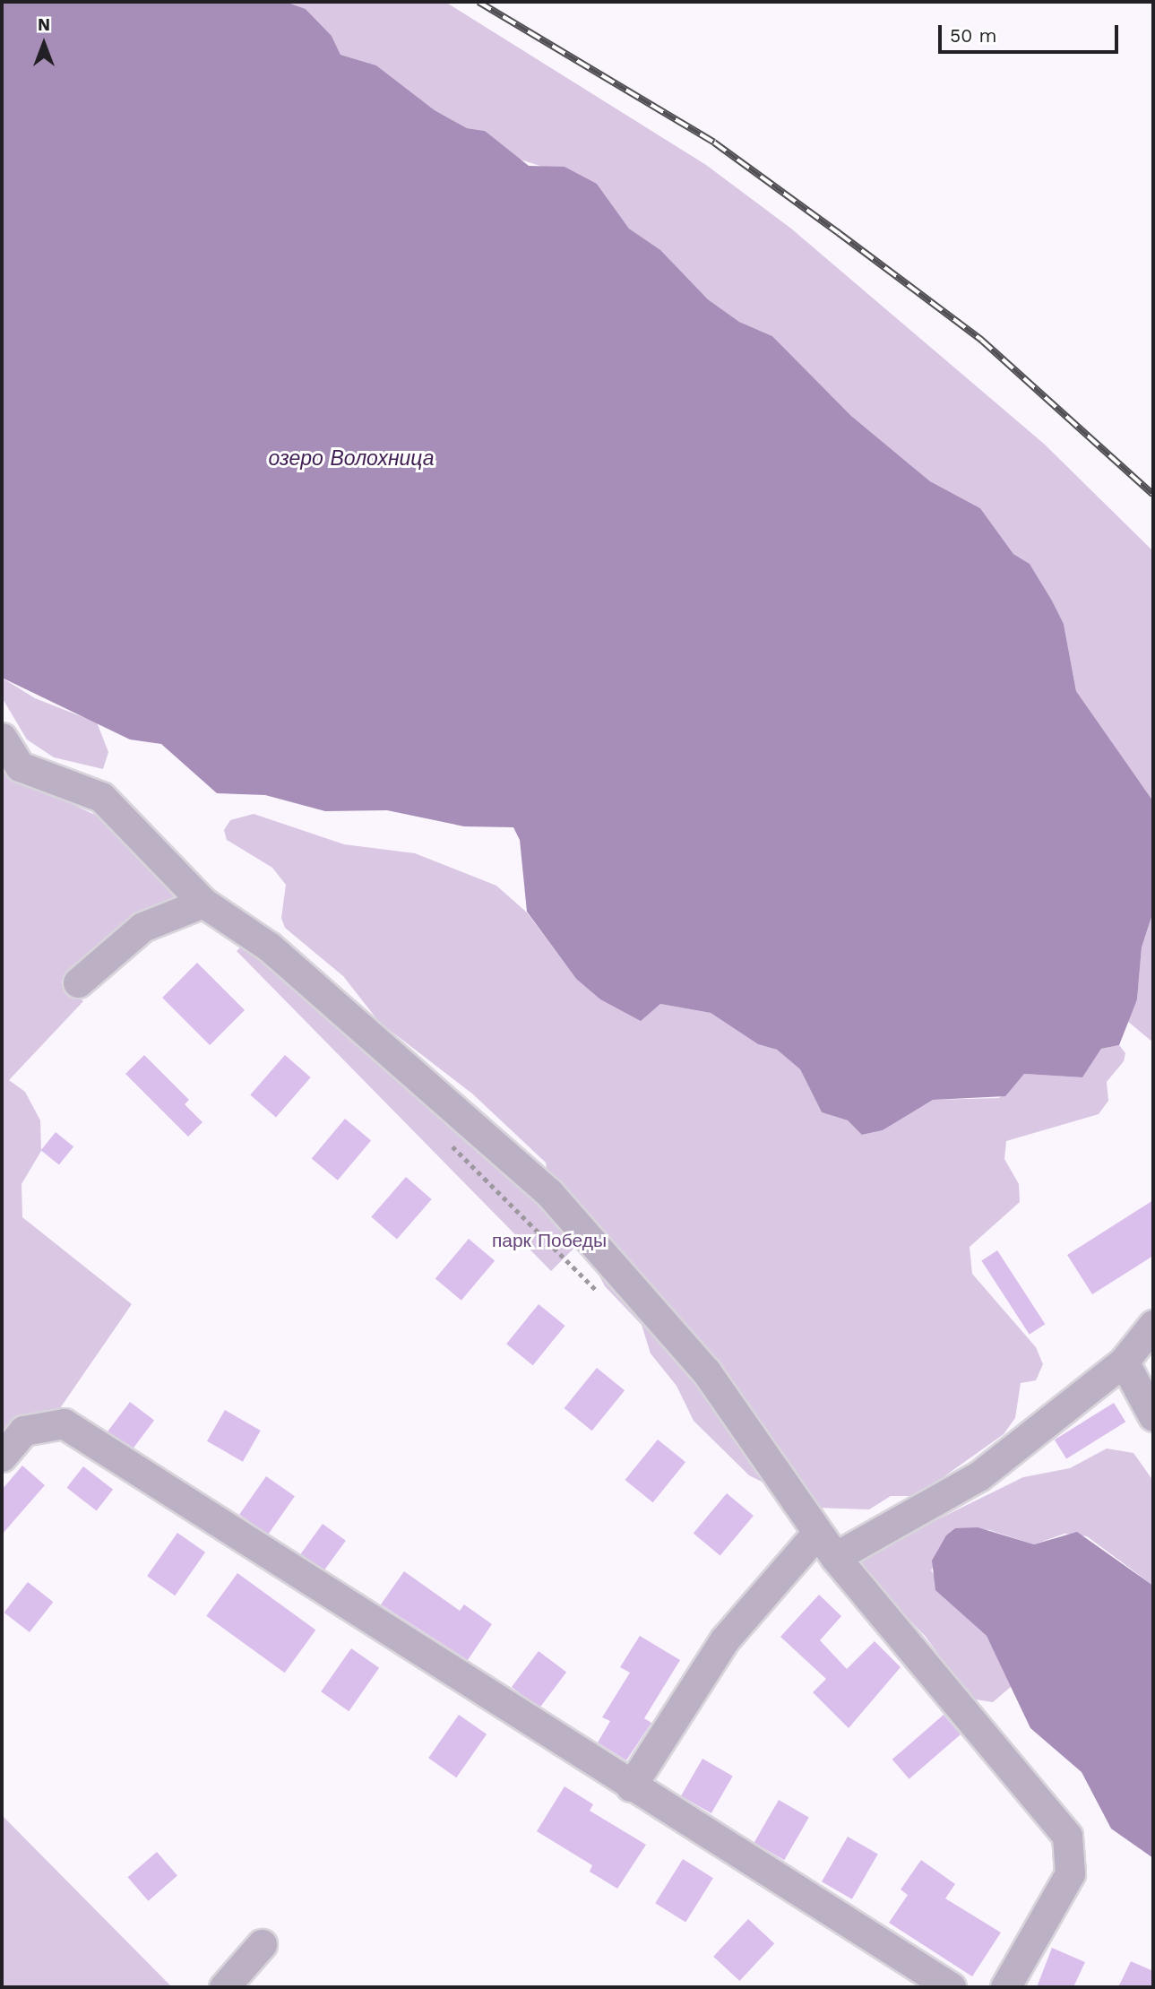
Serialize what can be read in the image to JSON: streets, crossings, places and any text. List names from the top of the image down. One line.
{"water":["озеро Волохница"],"parks":["парк Победы"],"scale_bar":"50 m","north":"top"}
